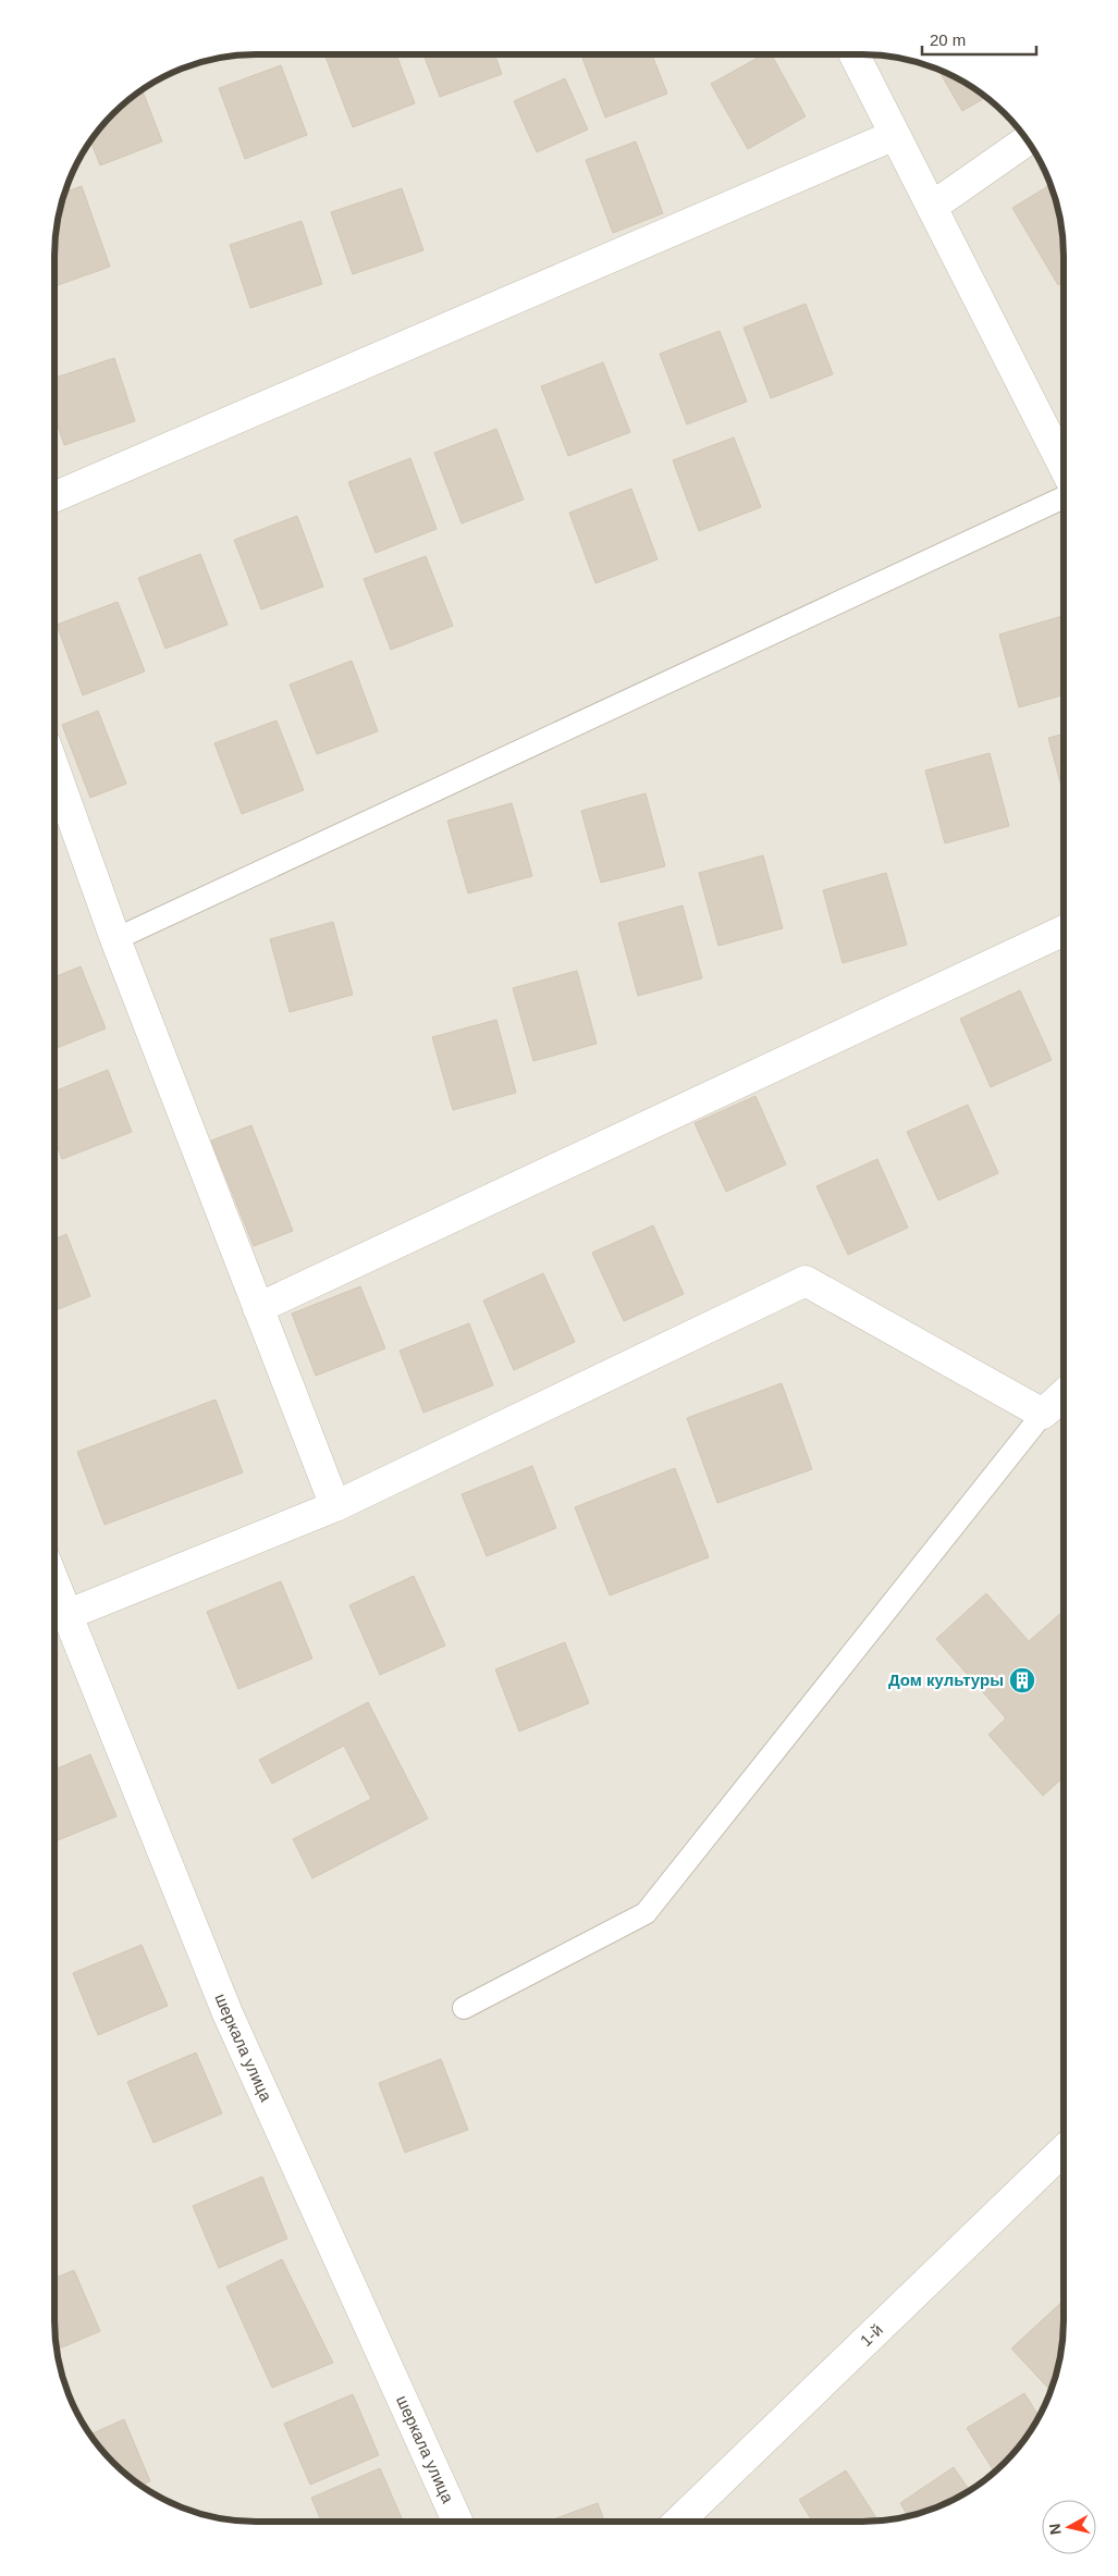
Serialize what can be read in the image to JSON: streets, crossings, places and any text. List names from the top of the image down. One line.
{"streets":{"street":["шеркала улица","1-й"]},"places":{"building":["Дом культуры"]},"scale_bar":"20 m","north":"left"}
